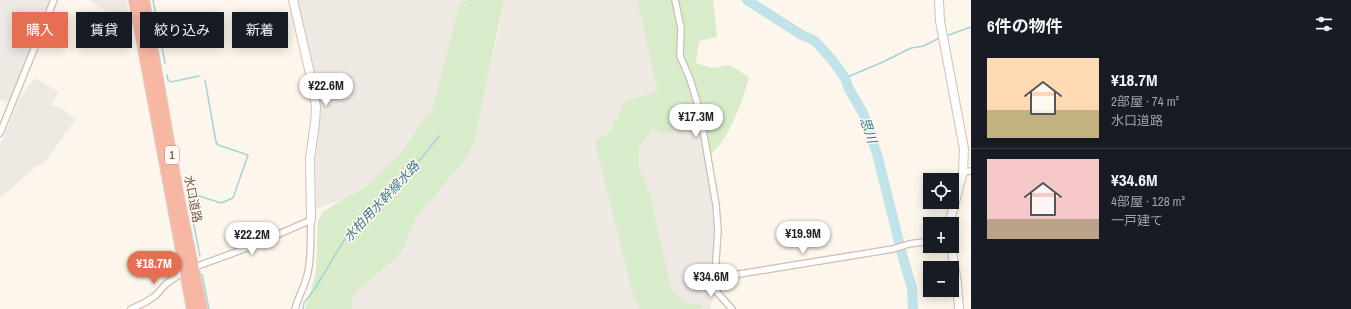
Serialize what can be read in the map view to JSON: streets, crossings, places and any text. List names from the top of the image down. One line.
{"streets":{"highway":["1","水口道路"]},"water":["思川","水柏用水幹線水路"],"page":{"heading":"6件の物件","chip":["購入","賃貸","絞り込み","新着"],"list":[{"name":"¥18.7M","note":"2部屋 · 74 m² · 水口道路"},{"name":"¥34.6M","note":"4部屋 · 128 m² · 一戸建て"}],"price":["¥22.6M","¥17.3M","¥19.9M","¥22.2M","¥18.7M","¥34.6M"],"map_buttons":["+","−"]}}
